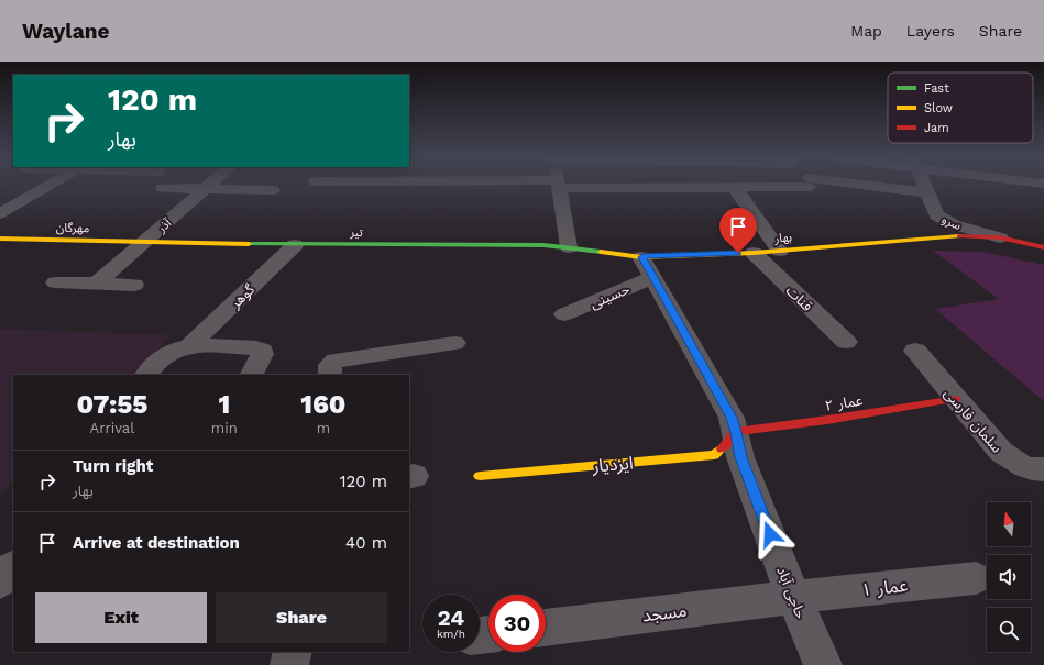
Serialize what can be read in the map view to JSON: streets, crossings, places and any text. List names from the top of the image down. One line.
{"streets":{"street":["سرو","آذر","مهرگان","تیر","بهار","گوهر","حسینی","قنات","عمار ۲","سلمان فارسی","ایزدیار","عمار ۱","حاجی آباد","مسجد"]},"crossings":[["سرو","بهار"],["آذر","مهرگان"],["آذر","تیر"],["مهرگان","تیر"],["تیر","بهار"],["تیر","گوهر"],["بهار","حسینی"],["بهار","قنات"],["بهار","حاجی آباد"],["حسینی","حاجی آباد"],["عمار ۲","سلمان فارسی"],["عمار ۲","ایزدیار"],["عمار ۲","حاجی آباد"],["ایزدیار","حاجی آباد"],["عمار ۱","حاجی آباد"],["عمار ۱","مسجد"],["حاجی آباد","مسجد"]],"legend":["Fast","Slow","Jam"],"north":"top","page":{"header":"Waylane","nav":["Map","Layers","Share"],"turn":["120 m","بهار"],"eta":["07:55","Arrival","1","min","160","m"],"list":[{"name":"Turn right","note":"بهار","value":"120 m"},{"name":"Arrive at destination","value":"40 m"}],"buttons":["Exit","Share"],"speed":"24 km/h","limit":"30"}}
